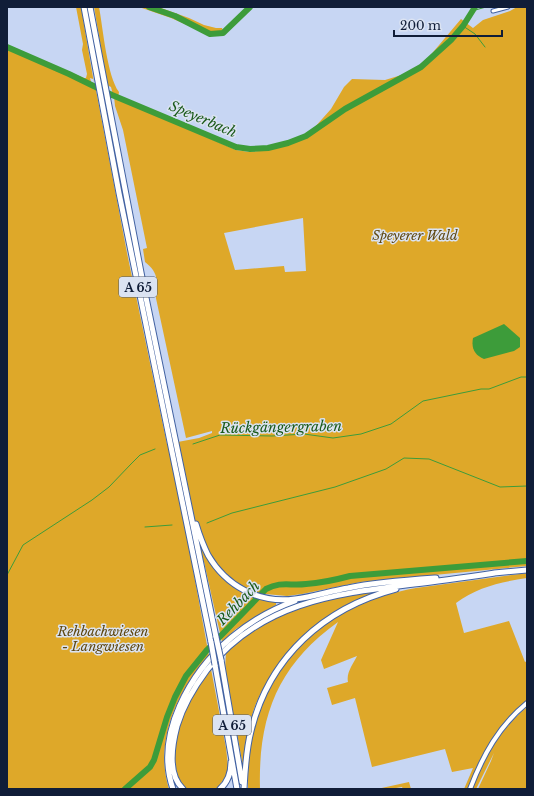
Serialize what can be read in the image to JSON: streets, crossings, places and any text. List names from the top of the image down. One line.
{"streets":{"highway":["A 65"]},"water":["Speyerbach","Rückgängergraben","Rehbach"],"parks":["Speyerer Wald","Rehbachwiesen - Langwiesen"],"scale_bar":"200 m"}
